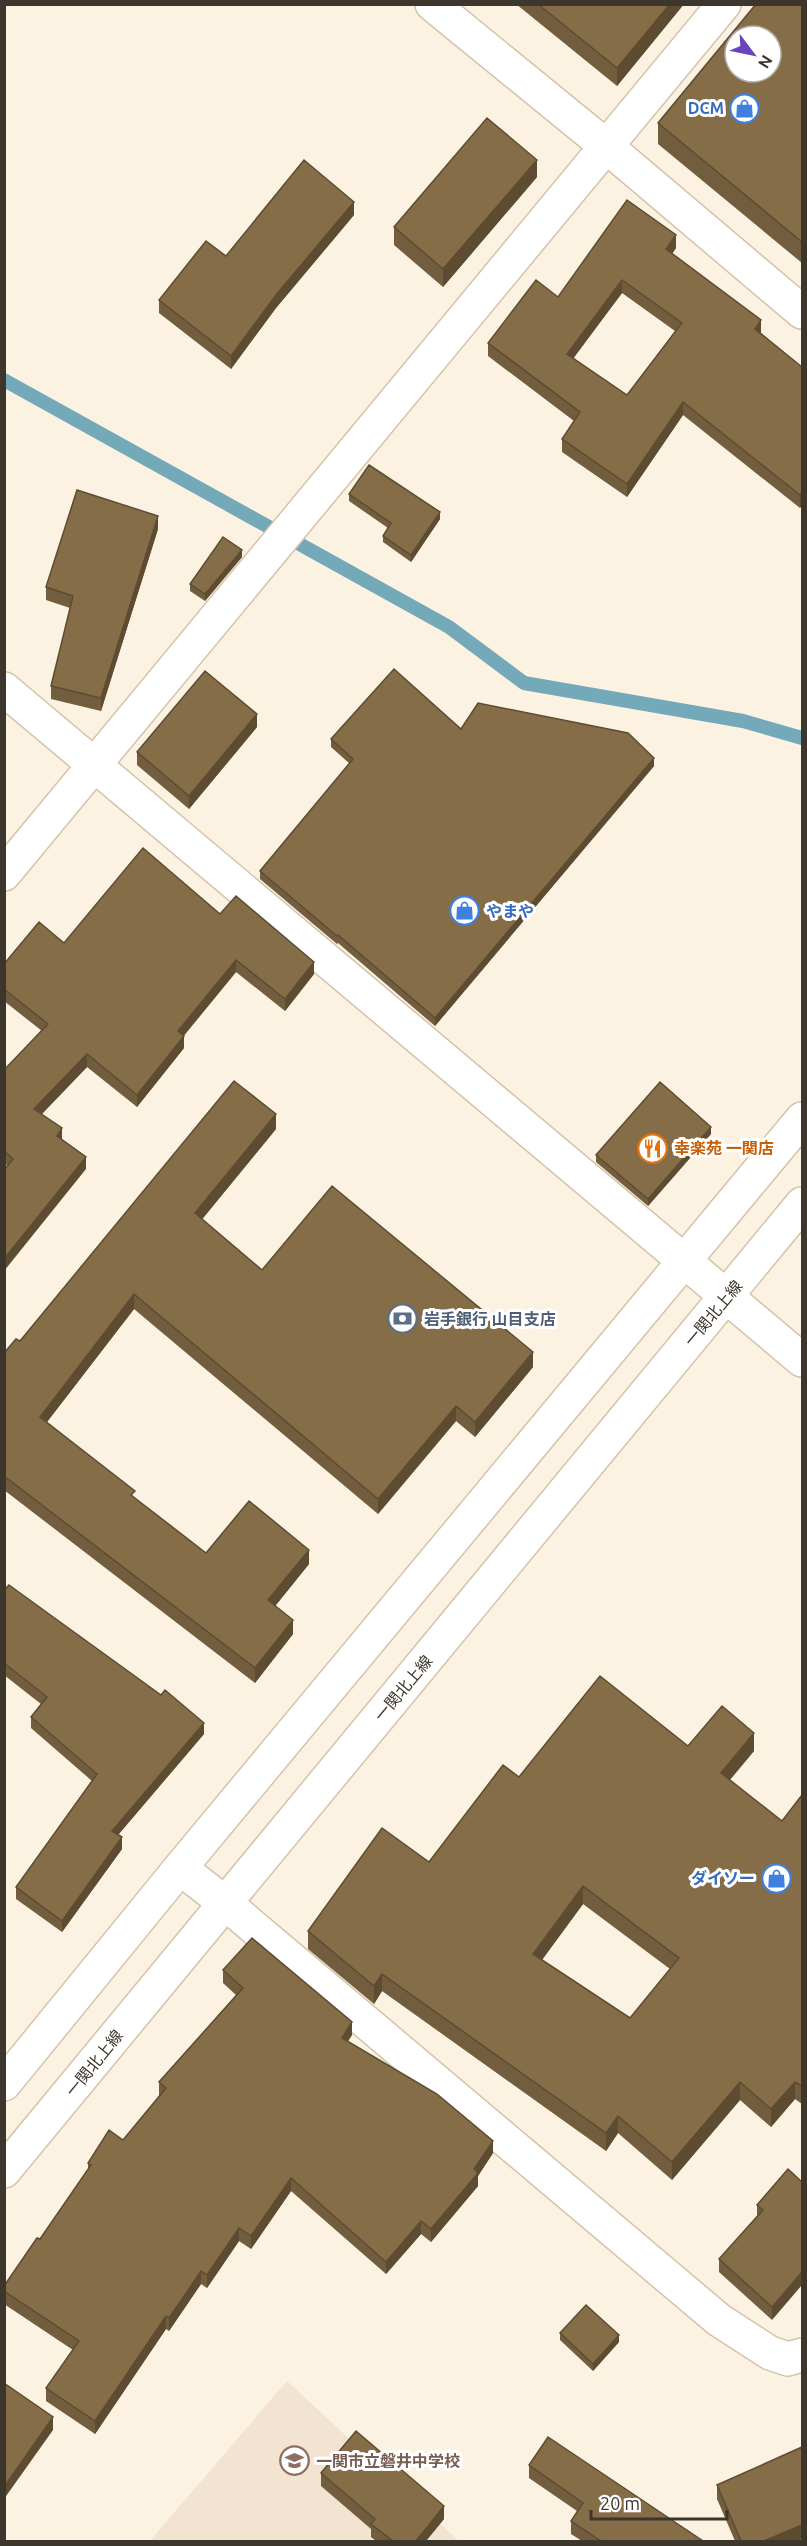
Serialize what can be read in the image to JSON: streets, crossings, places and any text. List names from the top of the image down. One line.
{"streets":{"street":["一関北上線"]},"places":{"shop":["DCM","やまや","ダイソー"],"restaurant":["幸楽苑 一関店"],"bank":["岩手銀行 山目支店"],"school or university":["一関市立磐井中学校"]},"scale_bar":"20 m","north":"bottom right"}
